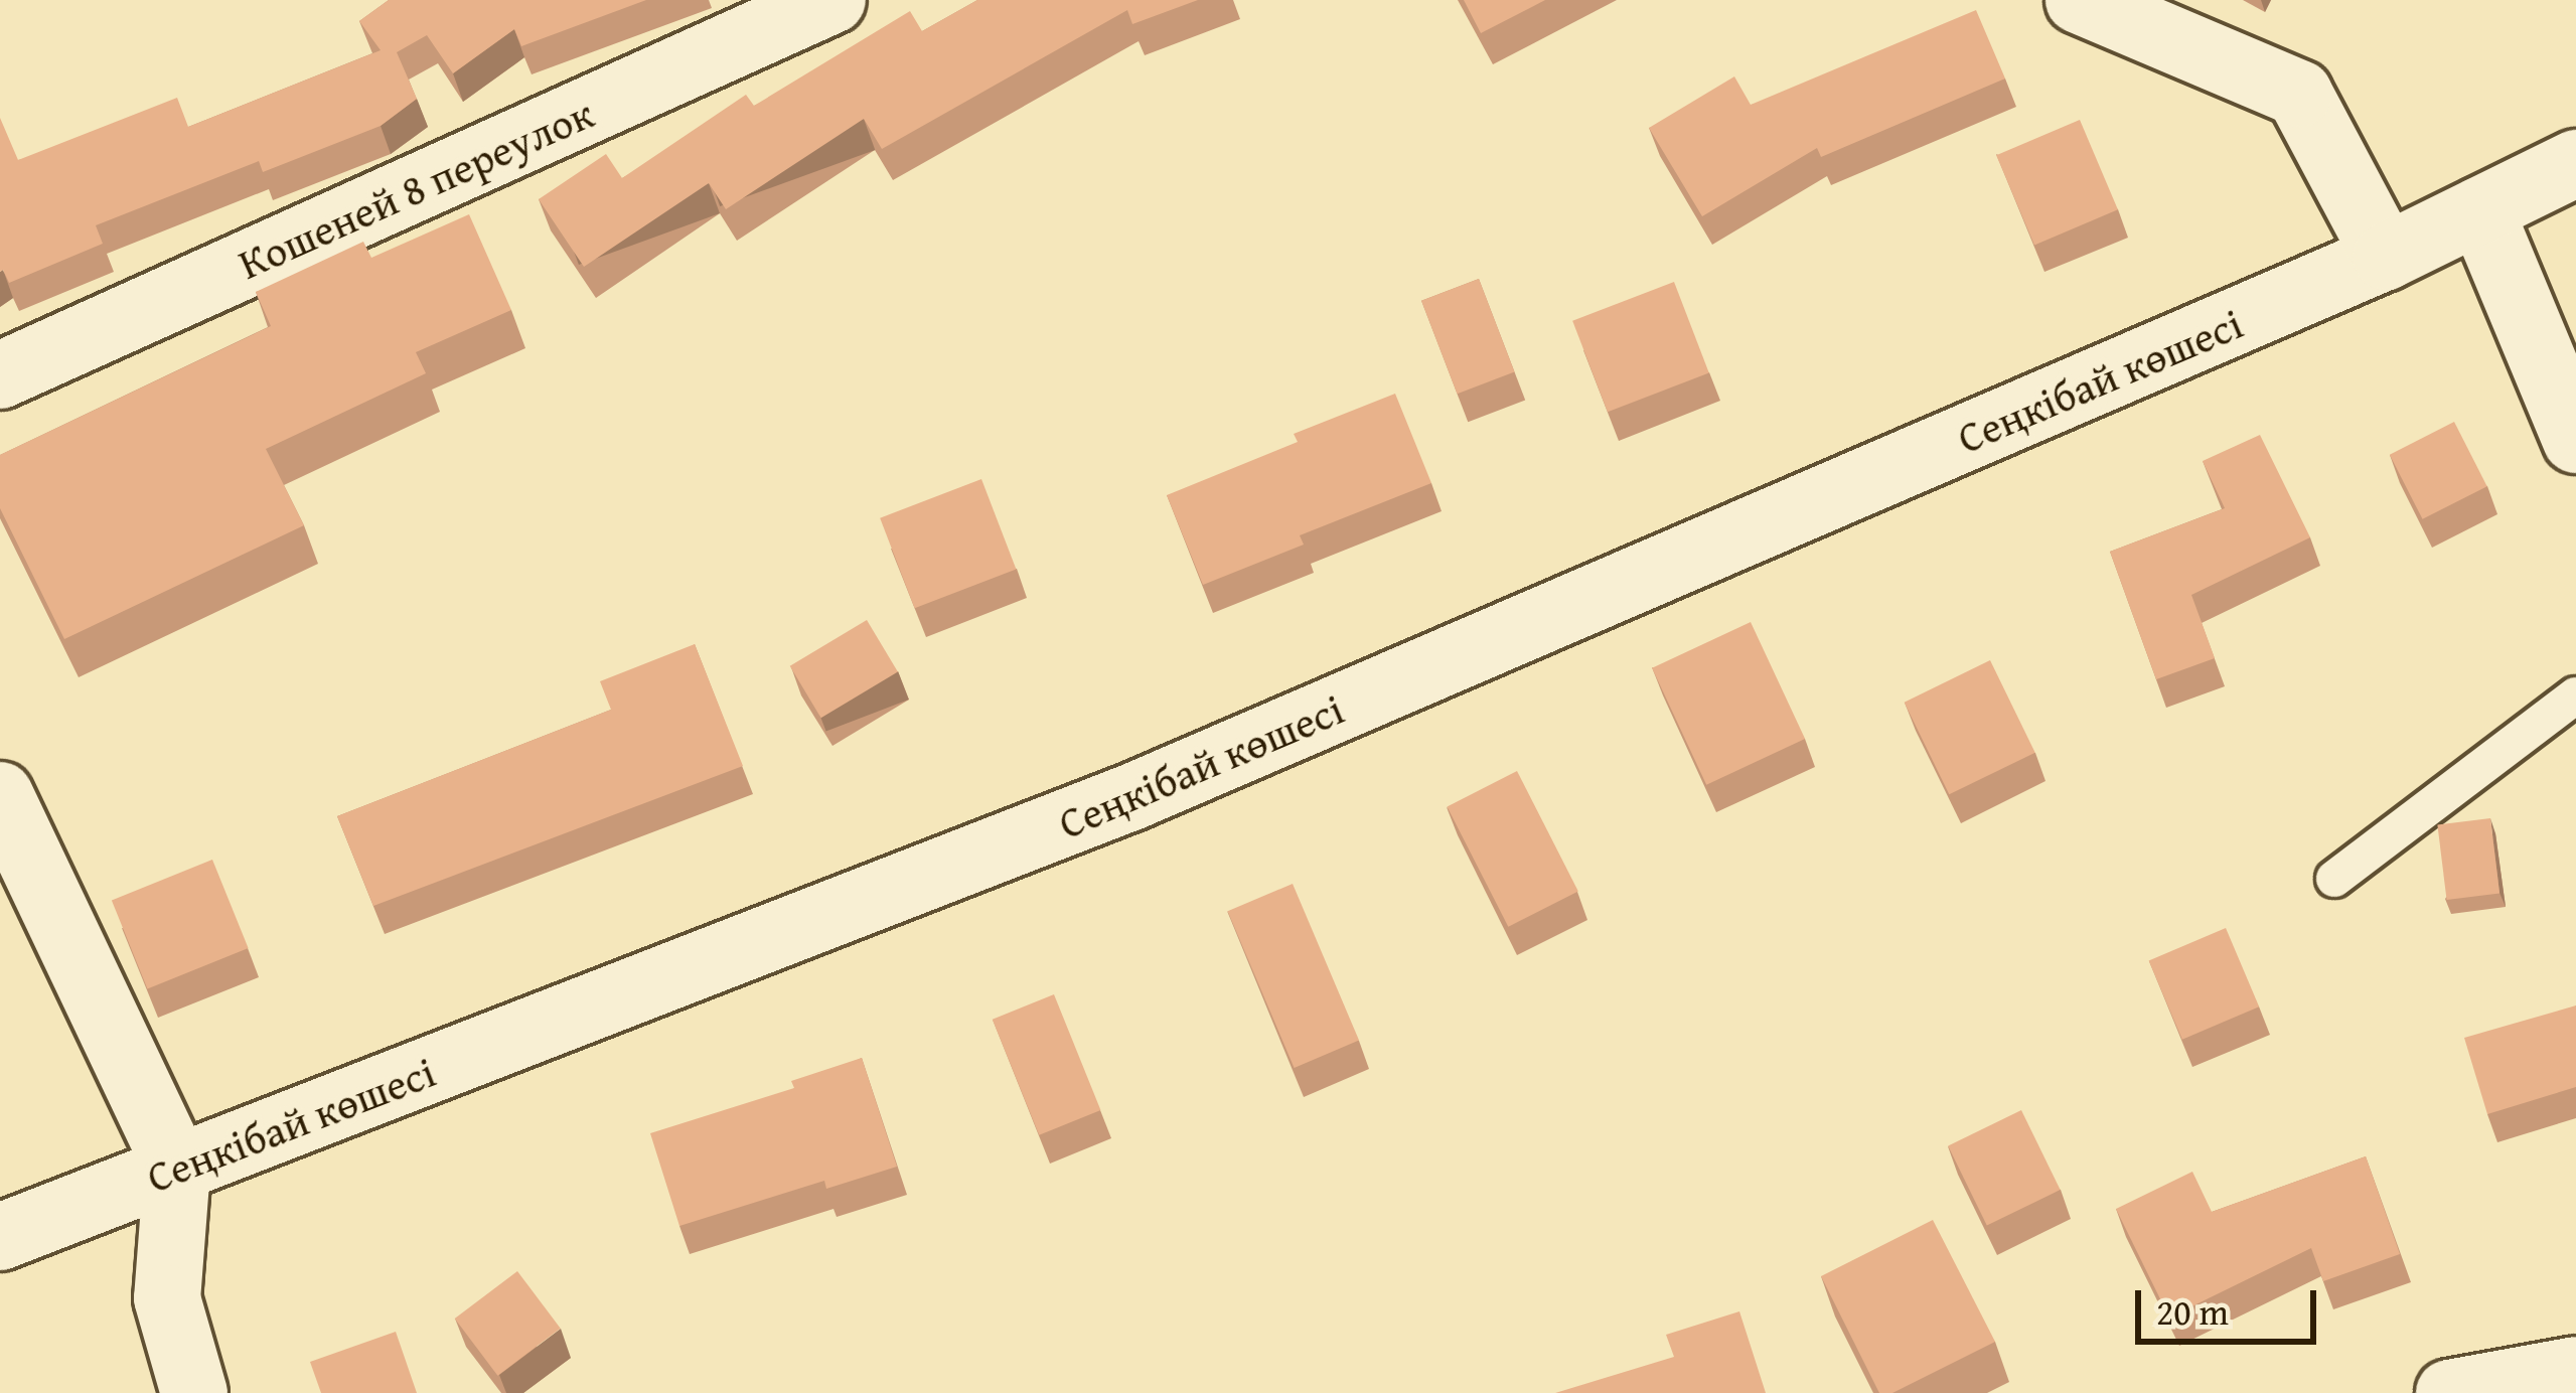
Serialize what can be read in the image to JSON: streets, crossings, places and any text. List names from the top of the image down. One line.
{"streets":{"street":["Кошеней 8 переулок","Сеңкібай көшесі"]},"scale_bar":"20 m"}
